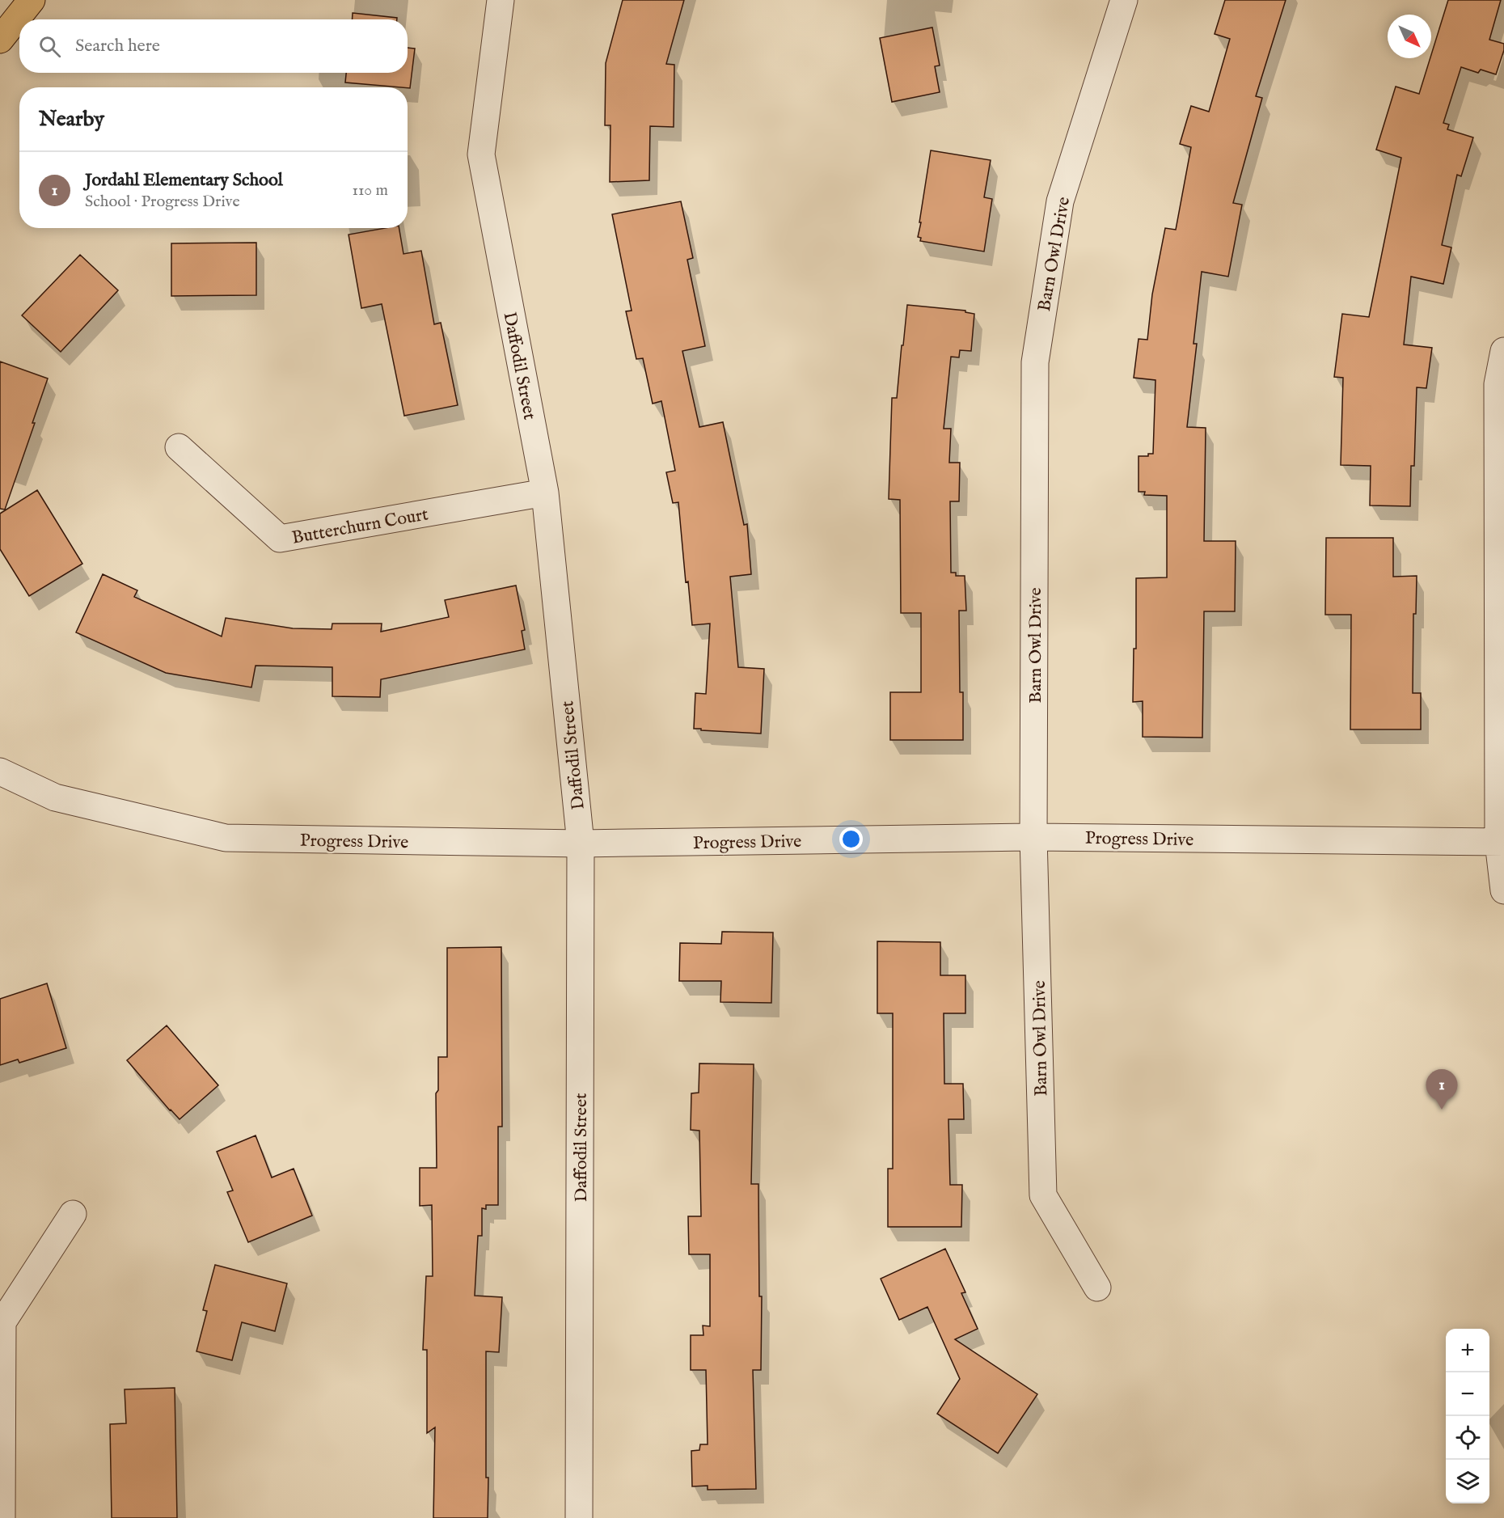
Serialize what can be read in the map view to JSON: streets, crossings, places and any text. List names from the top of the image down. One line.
{"streets":{"street":["Barn Owl Drive","Daffodil Street","Butterchurn Court","Progress Drive"]},"crossings":[["Barn Owl Drive","Progress Drive"],["Daffodil Street","Butterchurn Court"],["Daffodil Street","Progress Drive"]],"north":"bottom right","page":{"search":"Search here","heading":"Nearby","list":[{"mark":"1","name":"Jordahl Elementary School","note":"School · Progress Drive","value":"110 m"}],"pins":"1","map_buttons":["+","−"]}}
